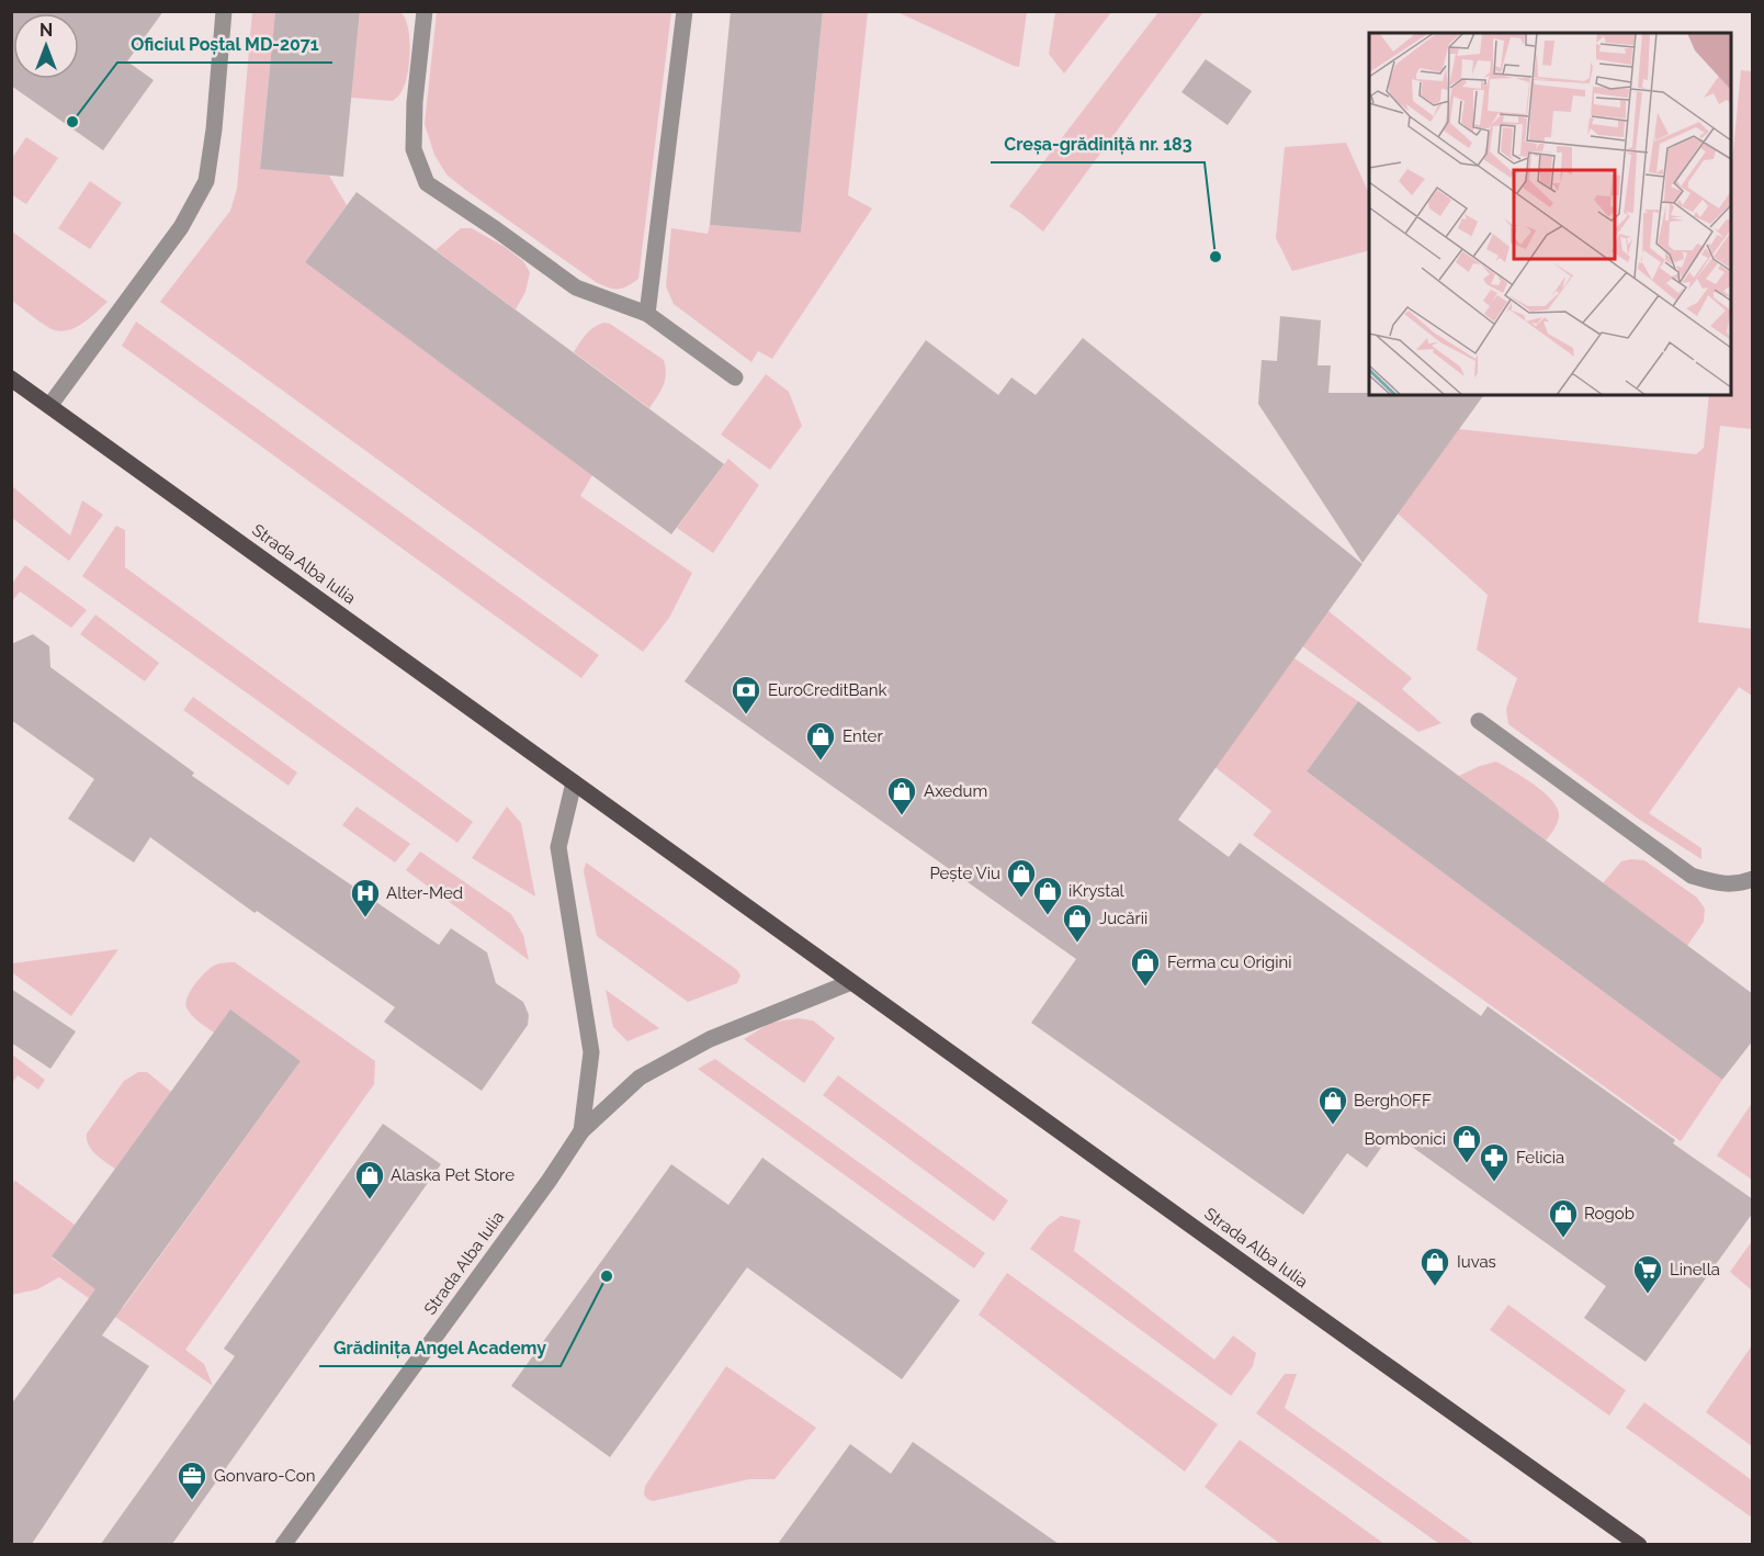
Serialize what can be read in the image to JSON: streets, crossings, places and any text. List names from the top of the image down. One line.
{"streets":{"main road":["Strada Alba Iulia"]},"places":{"other":["Oficiul Poștal MD-2071","Creșa-grădiniță nr. 183","Grădinița Angel Academy"],"bank":["EuroCreditBank"],"shop":["Enter","Axedum","Pește Viu","iKrystal","Jucării","Ferma cu Origini","BerghOFF","Bombonici","Alaska Pet Store","Rogob","Iuvas"],"hospital":["Alter-Med"],"pharmacy":["Felicia"],"supermarket":["Linella"],"office":["Gonvaro-Con"]},"north":"top"}
